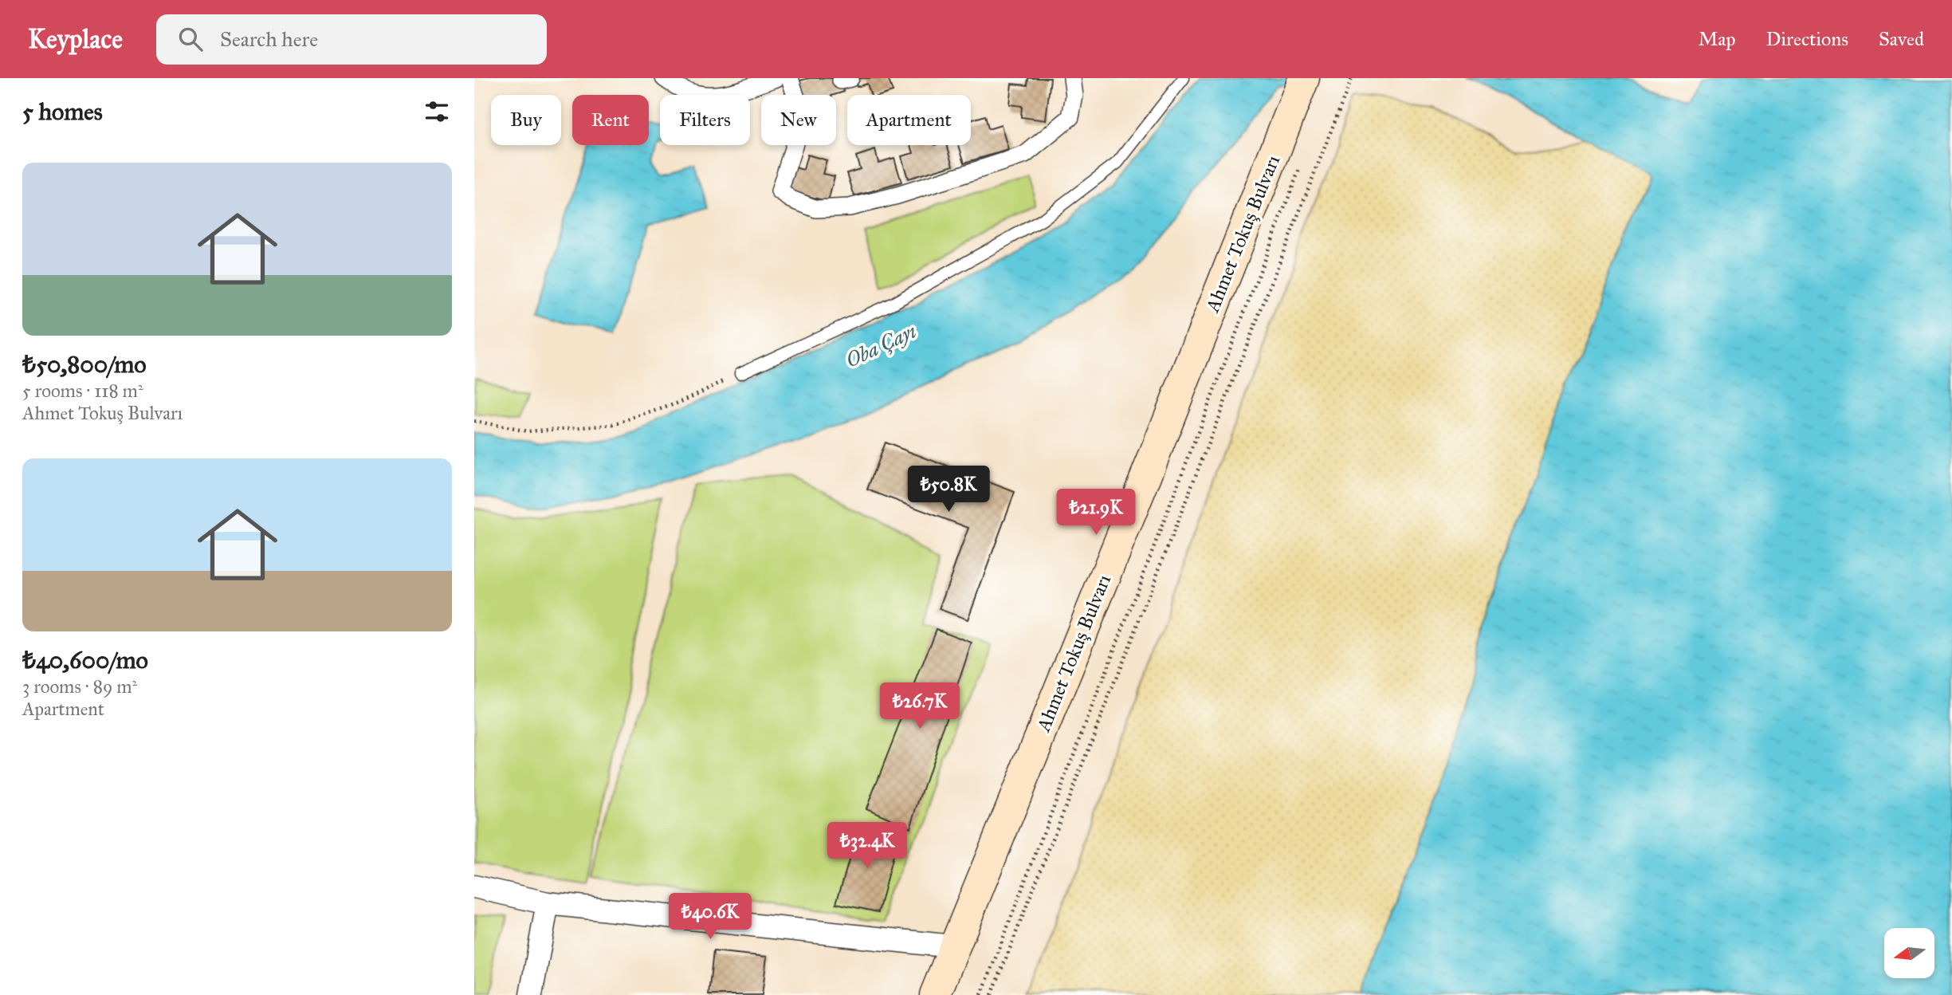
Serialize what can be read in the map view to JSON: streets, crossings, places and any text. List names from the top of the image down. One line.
{"streets":{"main road":["Ahmet Tokuş Bulvarı"]},"water":["Oba Çayı"],"north":"left","page":{"header":"Keyplace","search":"Search here","nav":["Map","Directions","Saved"],"heading":"5 homes","chip":["Buy","Rent","Filters","New","Apartment"],"list":[{"name":"₺50,800/mo","note":"5 rooms · 118 m² · Ahmet Tokuş Bulvarı"},{"name":"₺40,600/mo","note":"3 rooms · 89 m² · Apartment"}],"price":["₺50.8K","₺21.9K","₺26.7K","₺32.4K","₺40.6K"]}}
